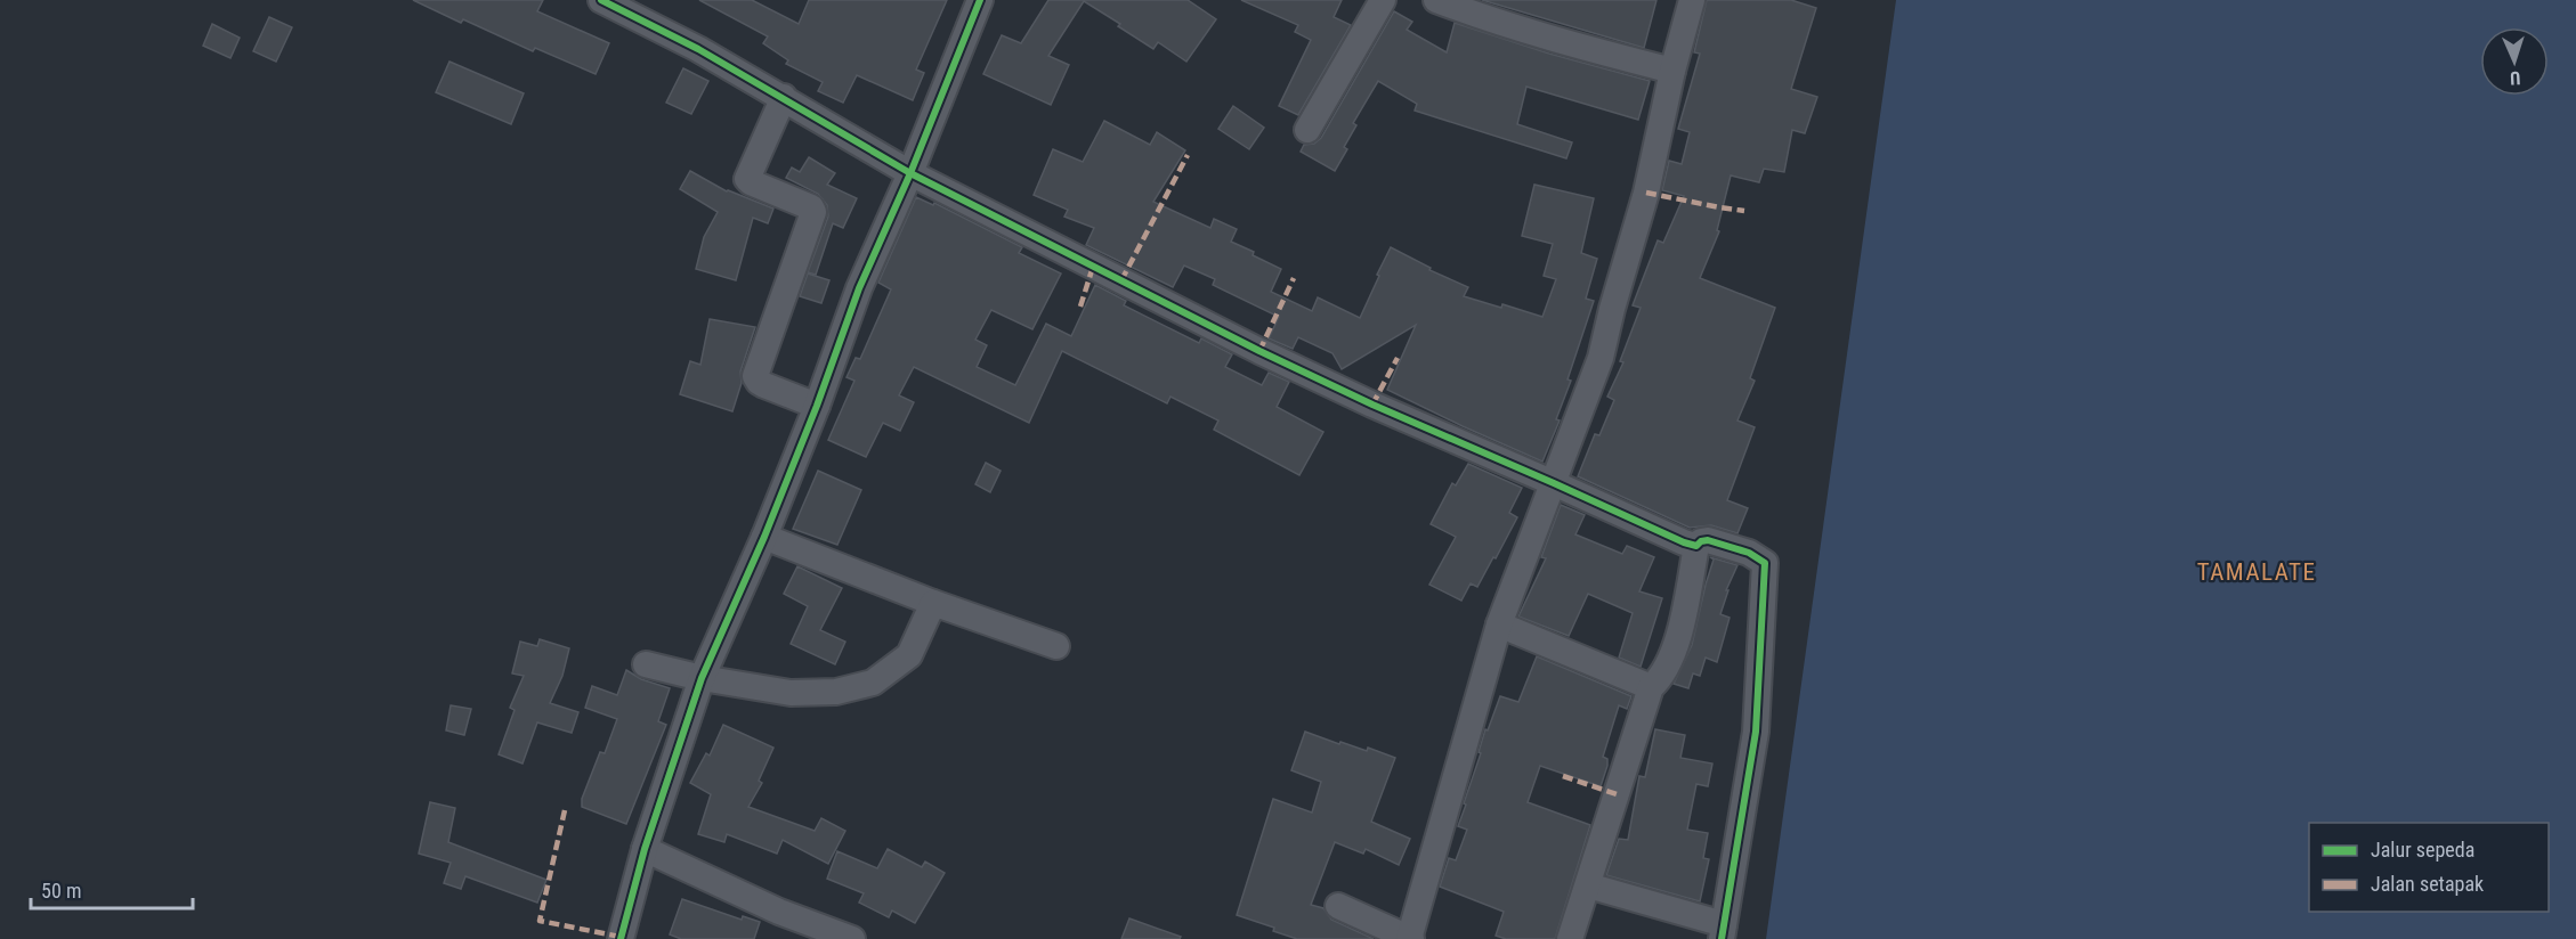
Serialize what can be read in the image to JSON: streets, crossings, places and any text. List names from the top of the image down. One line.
{"districts":["TAMALATE"],"legend":["Jalur sepeda","Jalan setapak"],"scale_bar":"50 m","north":"bottom"}
